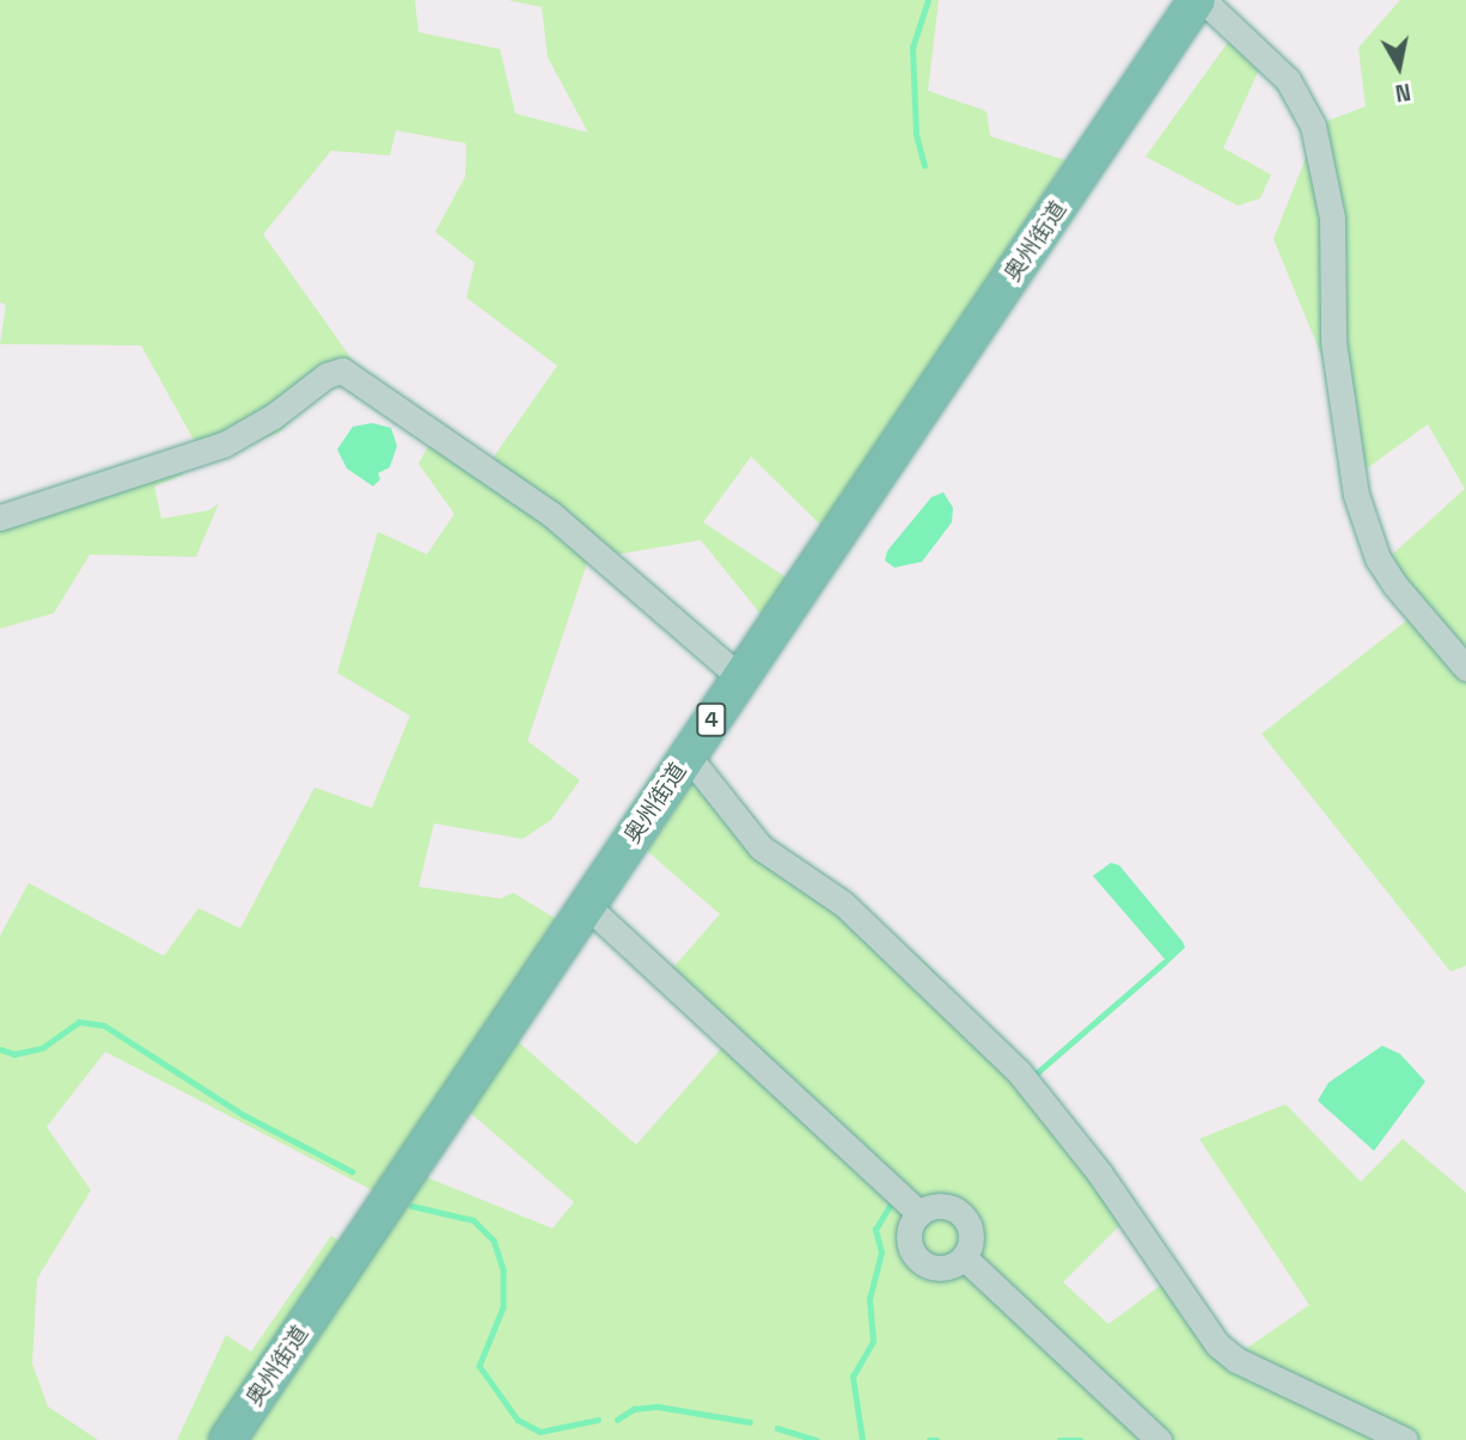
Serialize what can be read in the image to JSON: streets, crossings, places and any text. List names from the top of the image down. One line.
{"streets":{"highway":["奥州街道","4"]},"north":"bottom"}
